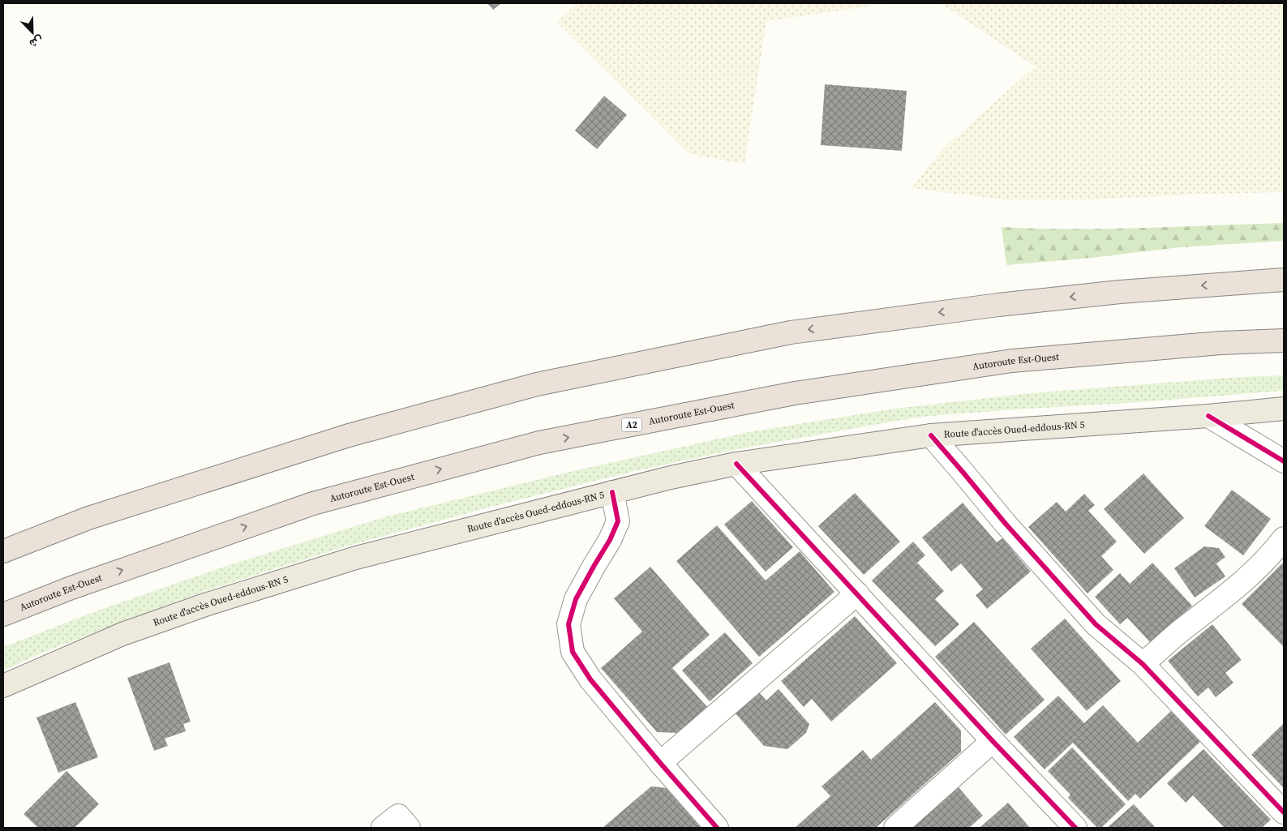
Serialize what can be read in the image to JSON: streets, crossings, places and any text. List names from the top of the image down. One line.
{"streets":{"highway":["Autoroute Est-Ouest","A2"],"main road":["Route d'accès Oued-eddous-RN 5"]},"north":"bottom right"}
